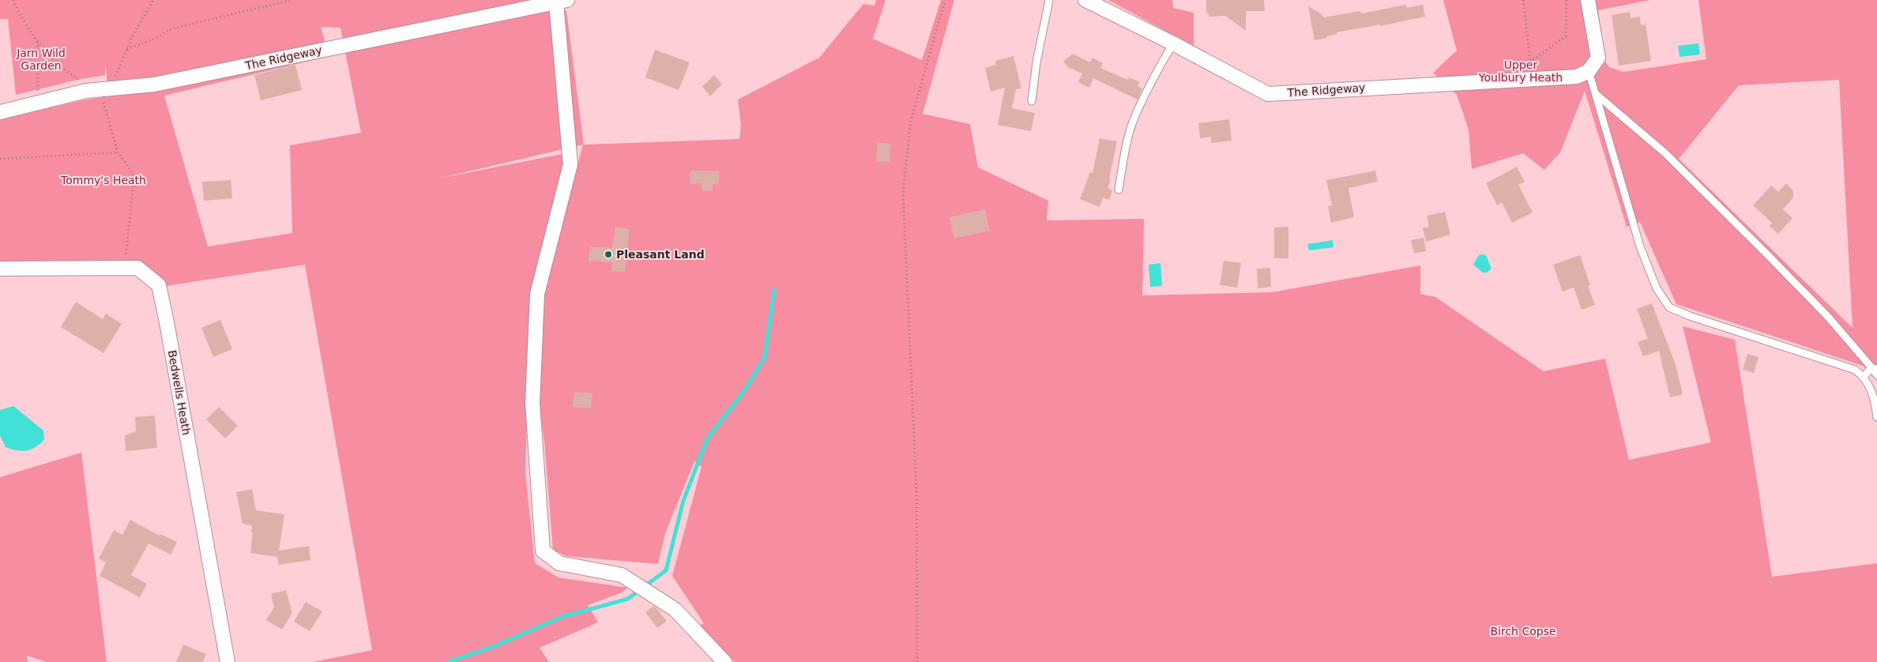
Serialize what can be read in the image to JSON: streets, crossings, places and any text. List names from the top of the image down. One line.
{"streets":{"street":["The Ridgeway","Bedwells Heath"]},"parks":["Jarn Wild Garden","Upper Youlbury Heath","Tommy's Heath","Birch Copse"],"places":["Pleasant Land"]}
